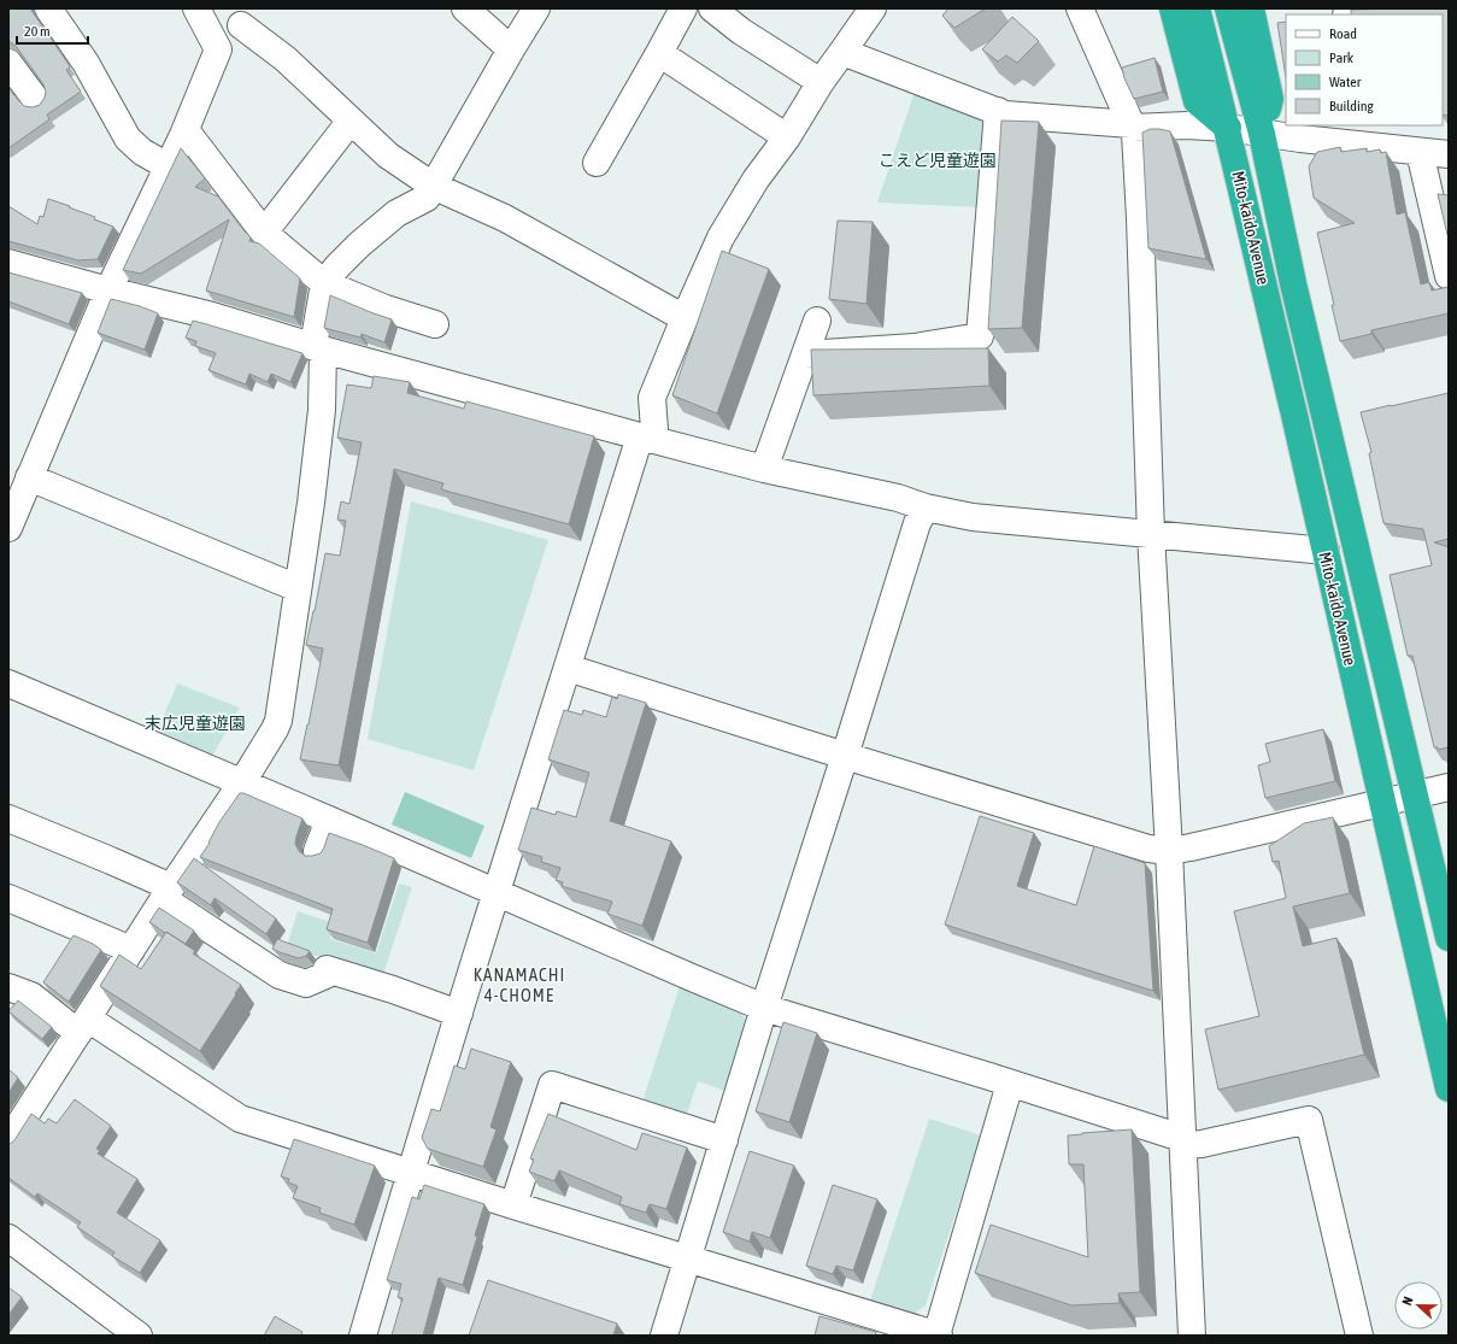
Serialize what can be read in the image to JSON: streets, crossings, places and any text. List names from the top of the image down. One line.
{"streets":{"highway":["Mito-kaido Avenue"]},"districts":["KANAMACHI 4-CHOME"],"parks":["こえど児童遊園","末広児童遊園"],"legend":["Road","Park","Water","Building"],"scale_bar":"20 m","north":"left"}
